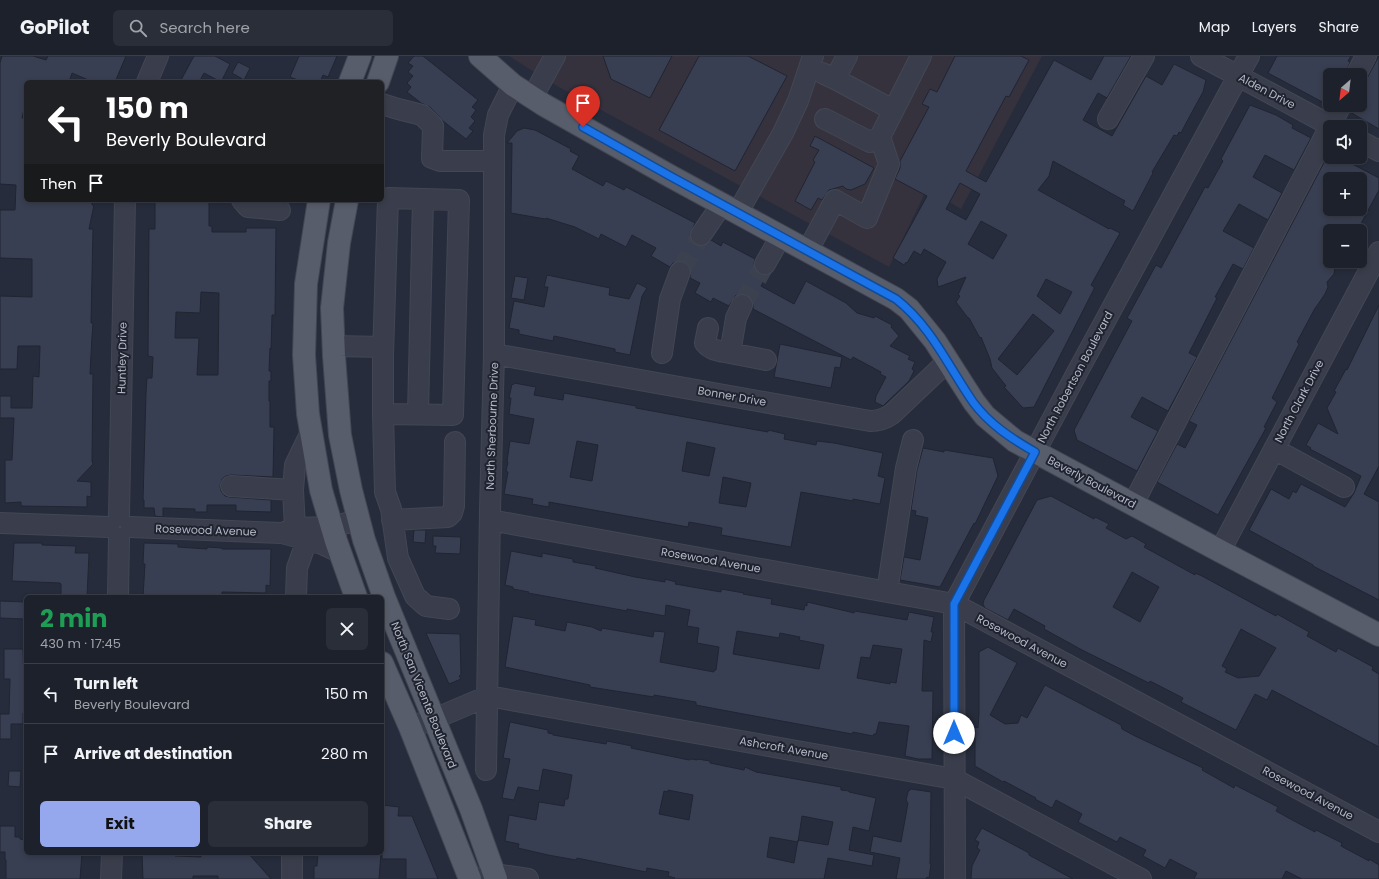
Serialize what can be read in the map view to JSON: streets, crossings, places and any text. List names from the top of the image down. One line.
{"streets":{"main road":["Beverly Boulevard","North San Vicente Boulevard"],"street":["Alden Drive","Huntley Drive","North Robertson Boulevard","Bonner Drive","North Clark Drive","North Sherbourne Drive","Rosewood Avenue","Ashcroft Avenue"]},"crossings":[["Alden Drive","North Robertson Boulevard"],["Huntley Drive","Rosewood Avenue"],["North Robertson Boulevard","Beverly Boulevard"],["North Robertson Boulevard","Rosewood Avenue"],["North Robertson Boulevard","Ashcroft Avenue"],["Bonner Drive","North Sherbourne Drive"],["Bonner Drive","Beverly Boulevard"],["North Clark Drive","Beverly Boulevard"],["North Sherbourne Drive","Beverly Boulevard"],["North Sherbourne Drive","Rosewood Avenue"],["North Sherbourne Drive","Ashcroft Avenue"],["Rosewood Avenue","North San Vicente Boulevard"]],"north":"bottom left","page":{"header":"GoPilot","search":"Search here","nav":["Map","Layers","Share"],"map_buttons":["+","−"],"turn":["150 m","Beverly Boulevard"],"then":"Then","heading":["2 min","430 m · 17:45"],"list":[{"name":"Turn left","note":"Beverly Boulevard","value":"150 m"},{"name":"Arrive at destination","value":"280 m"}],"buttons":["Exit","Share"]}}
